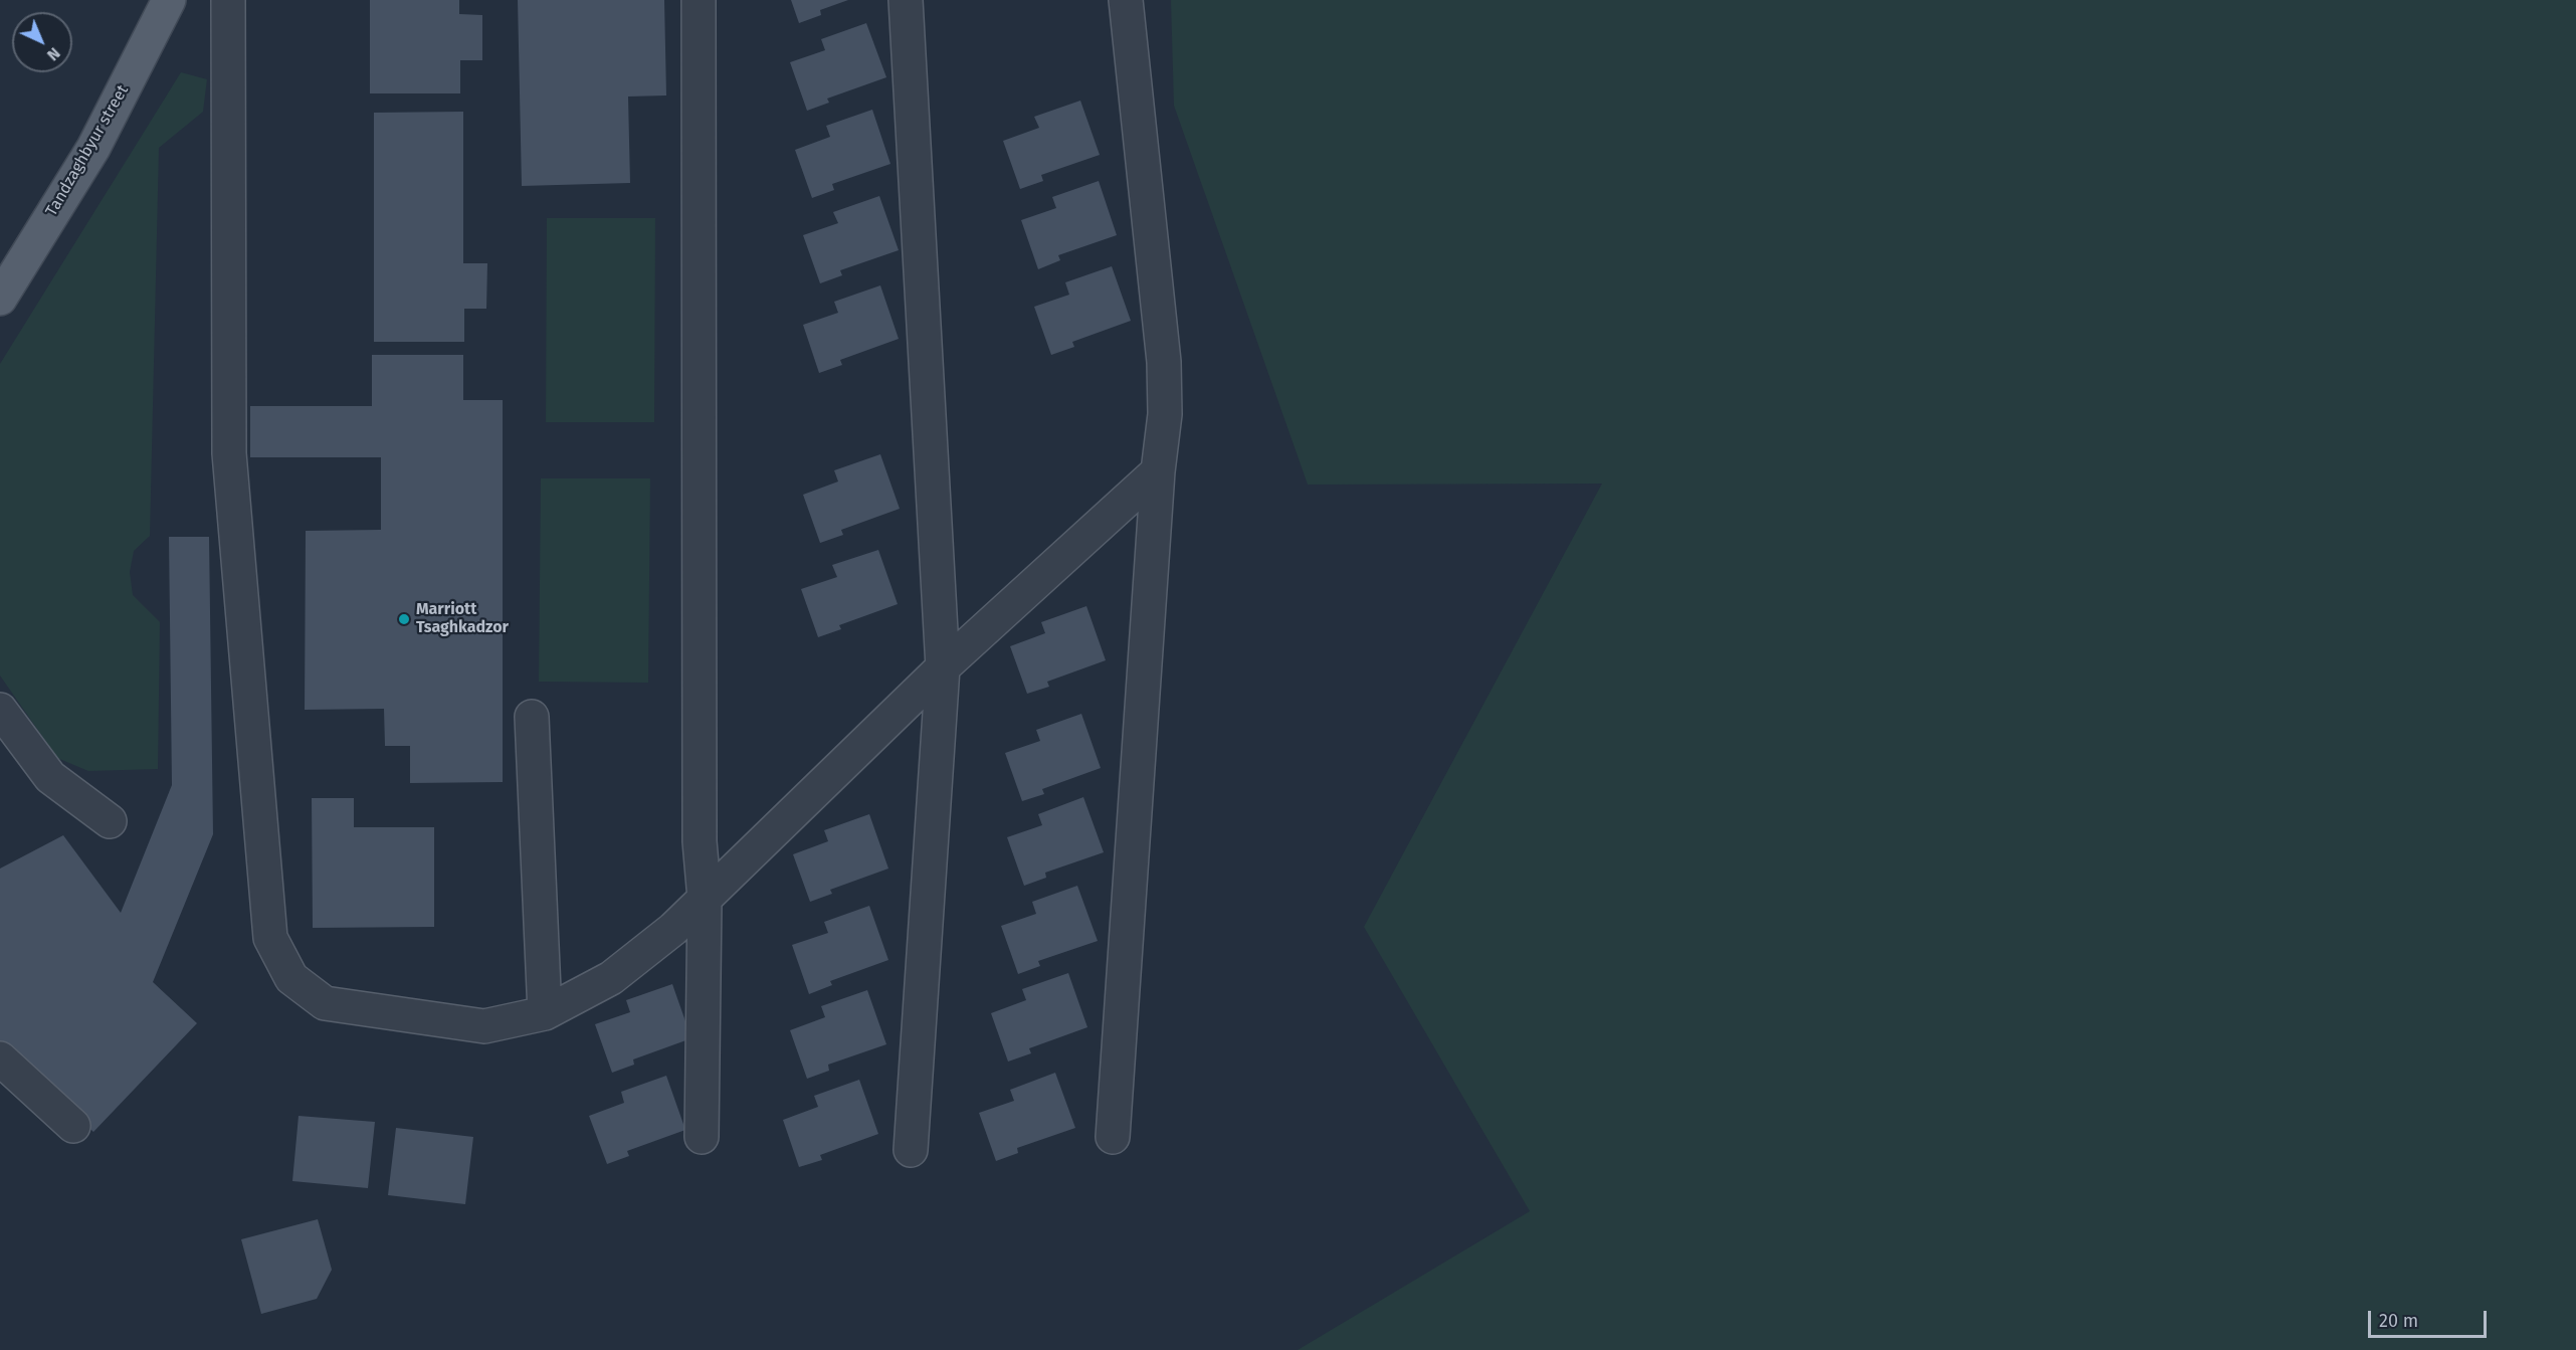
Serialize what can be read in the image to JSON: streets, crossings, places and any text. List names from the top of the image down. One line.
{"streets":{"main road":["Tandzaghbyur street"]},"places":["Marriott Tsaghkadzor"],"scale_bar":"20 m","north":"bottom right"}
